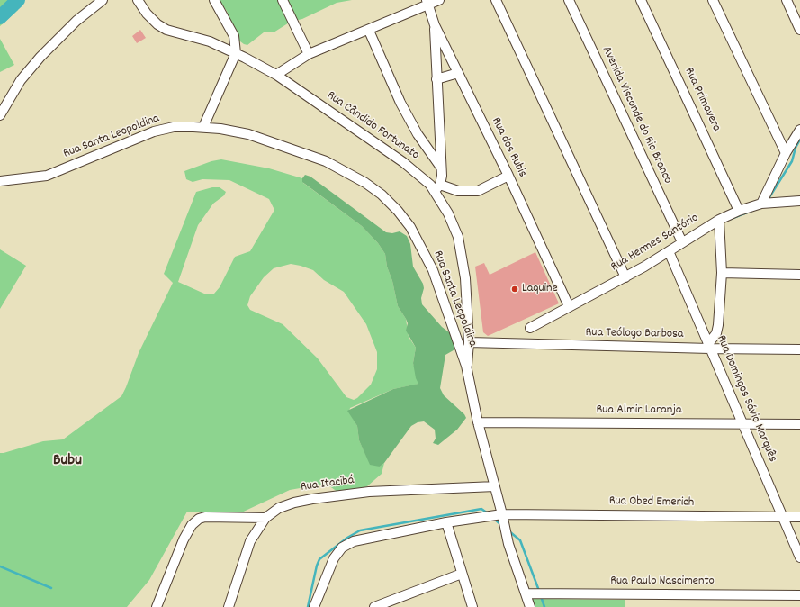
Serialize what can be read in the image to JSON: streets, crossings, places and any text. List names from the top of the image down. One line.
{"streets":{"street":["Rua Primavera","Avenida Visconde do Rio Branco","Rua Cândido Fortunato","Rua Santa Leopoldina","Rua dos Rubis","Rua Hermes Santório","Rua Teólogo Barbosa","Rua Domingos Sávio Marquês","Rua Almir Laranja","Rua Itacibá","Rua Obed Emerich","Rua Paulo Nascimento"]},"crossings":[["Rua Primavera","Rua Hermes Santório"],["Avenida Visconde do Rio Branco","Rua Hermes Santório"],["Rua Cândido Fortunato","Rua Santa Leopoldina"],["Rua Cândido Fortunato","Rua Teólogo Barbosa"],["Rua Santa Leopoldina","Rua Almir Laranja"],["Rua Santa Leopoldina","Rua Itacibá"],["Rua Santa Leopoldina","Rua Obed Emerich"],["Rua Santa Leopoldina","Rua Paulo Nascimento"],["Rua dos Rubis","Rua Hermes Santório"],["Rua Hermes Santório","Rua Domingos Sávio Marquês"],["Rua Teólogo Barbosa","Rua Domingos Sávio Marquês"],["Rua Domingos Sávio Marquês","Rua Almir Laranja"],["Rua Domingos Sávio Marquês","Rua Obed Emerich"]],"districts":["Bubu"],"places":["Laquine"]}
